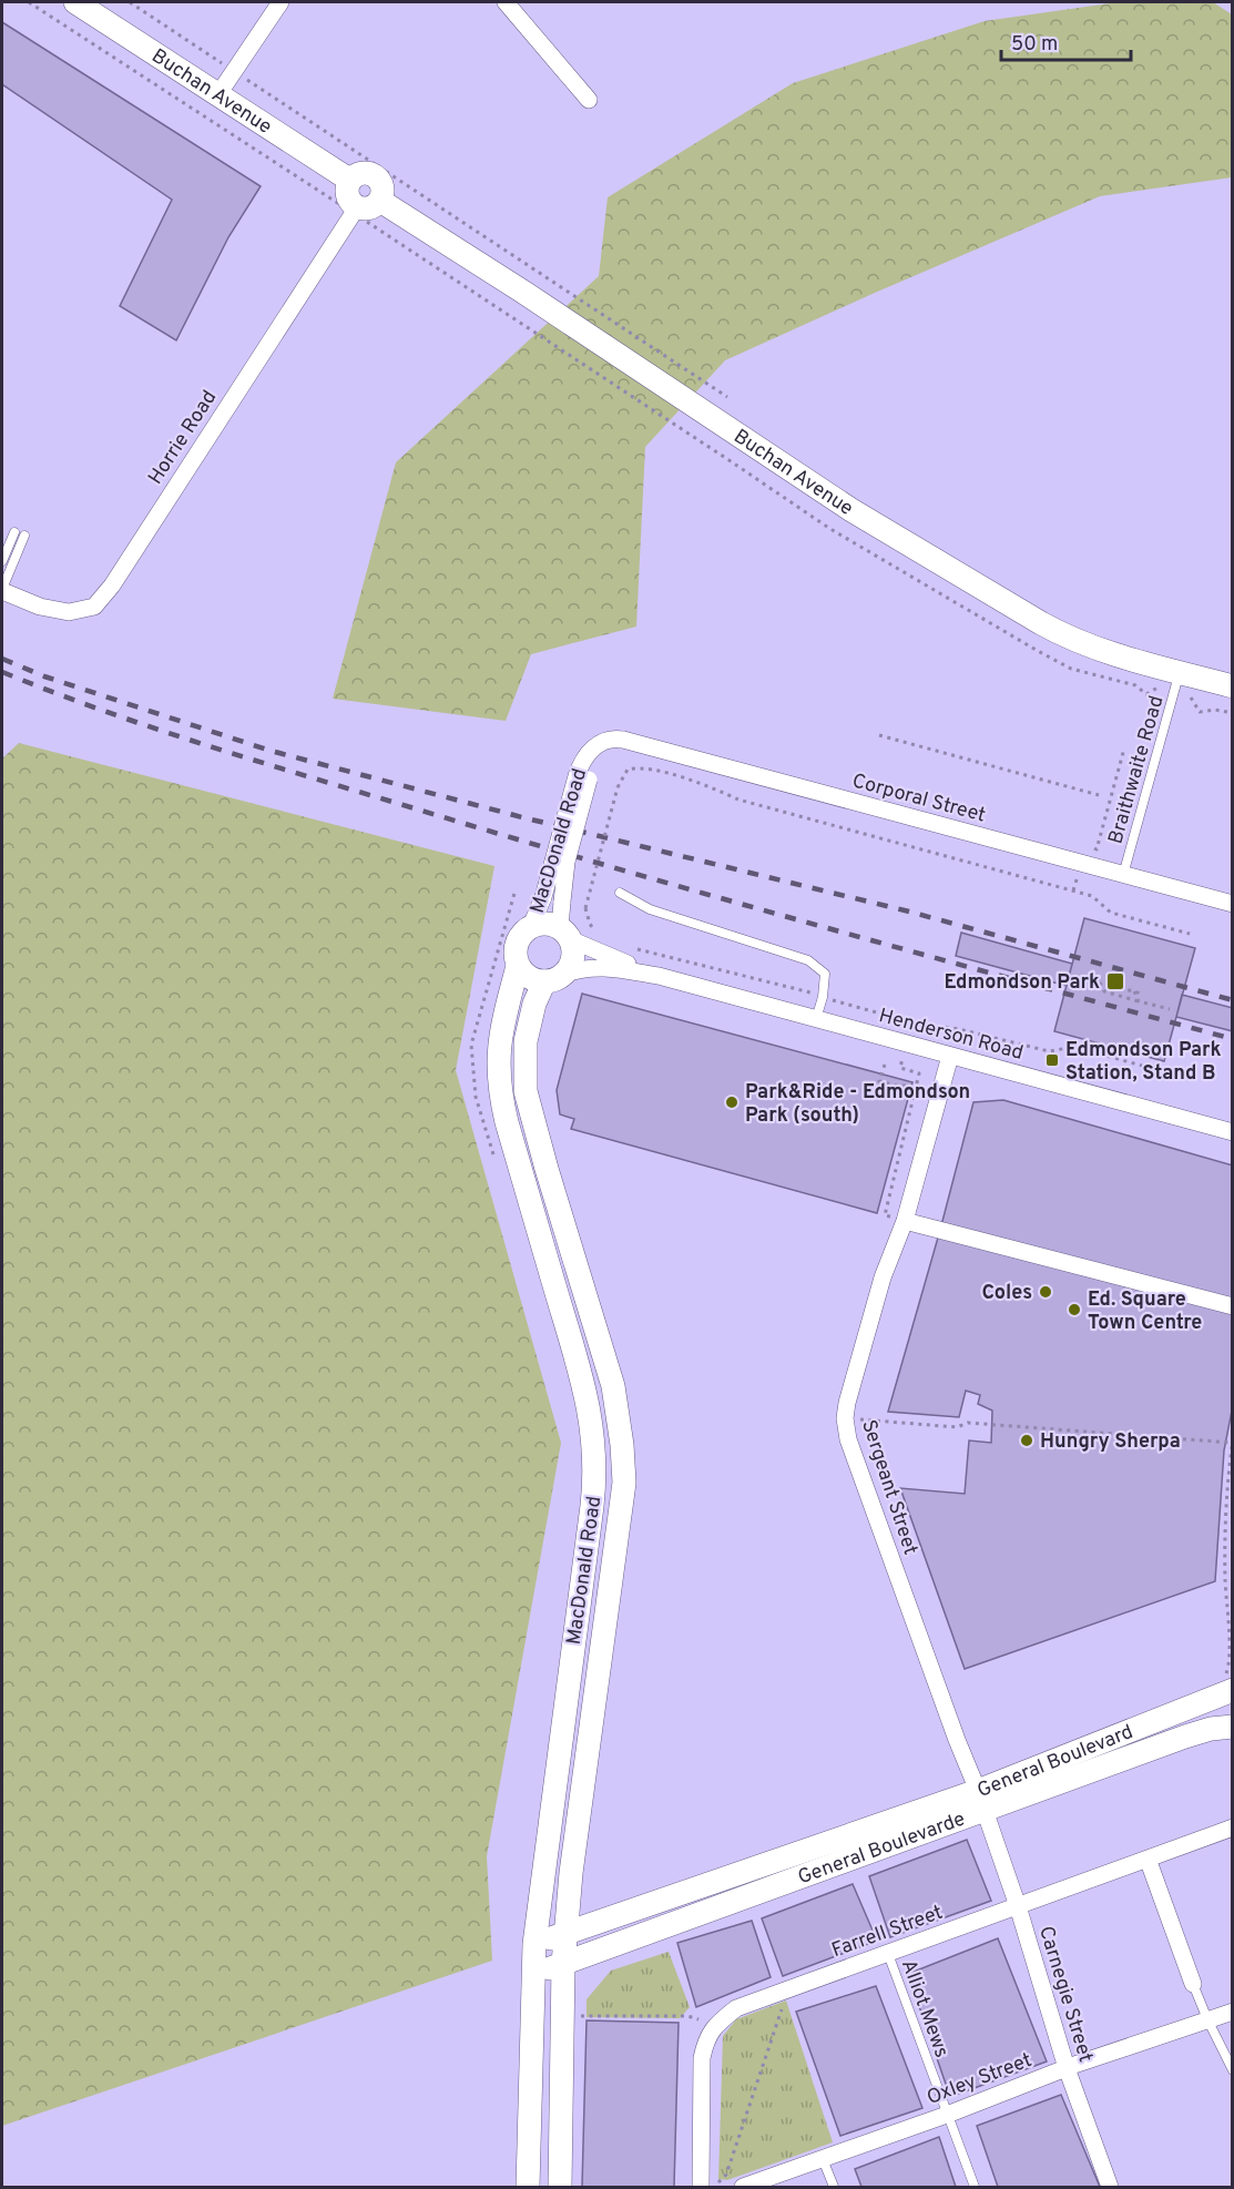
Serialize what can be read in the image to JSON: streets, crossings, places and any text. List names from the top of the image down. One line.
{"streets":{"street":["Buchan Avenue","Horrie Road","Corporal Street","MacDonald Road","Henderson Road","Sergeant Street","General Boulevard","General Boulevarde","Farrell Street","Carnegie Street","Oxley Street"],"lane":["Braithwaite Road","Alliot Mews"]},"crossings":[["Buchan Avenue","Horrie Road"],["Buchan Avenue","Braithwaite Road"],["Braithwaite Road","Corporal Street"],["Corporal Street","MacDonald Road"],["MacDonald Road","Henderson Road"],["MacDonald Road","General Boulevard"],["MacDonald Road","General Boulevarde"],["Henderson Road","Sergeant Street"],["Sergeant Street","General Boulevard"],["Sergeant Street","General Boulevarde"],["Sergeant Street","Carnegie Street"],["General Boulevard","General Boulevarde"],["General Boulevard","Carnegie Street"],["General Boulevarde","Carnegie Street"],["Farrell Street","Carnegie Street"],["Farrell Street","Alliot Mews"],["Carnegie Street","Oxley Street"],["Alliot Mews","Oxley Street"]],"places":{"transit":["Edmondson Park","Edmondson Park Station, Stand B"],"other":["Park&Ride - Edmondson Park (south)","Coles","Ed. Square Town Centre","Hungry Sherpa"]},"scale_bar":"50 m"}
